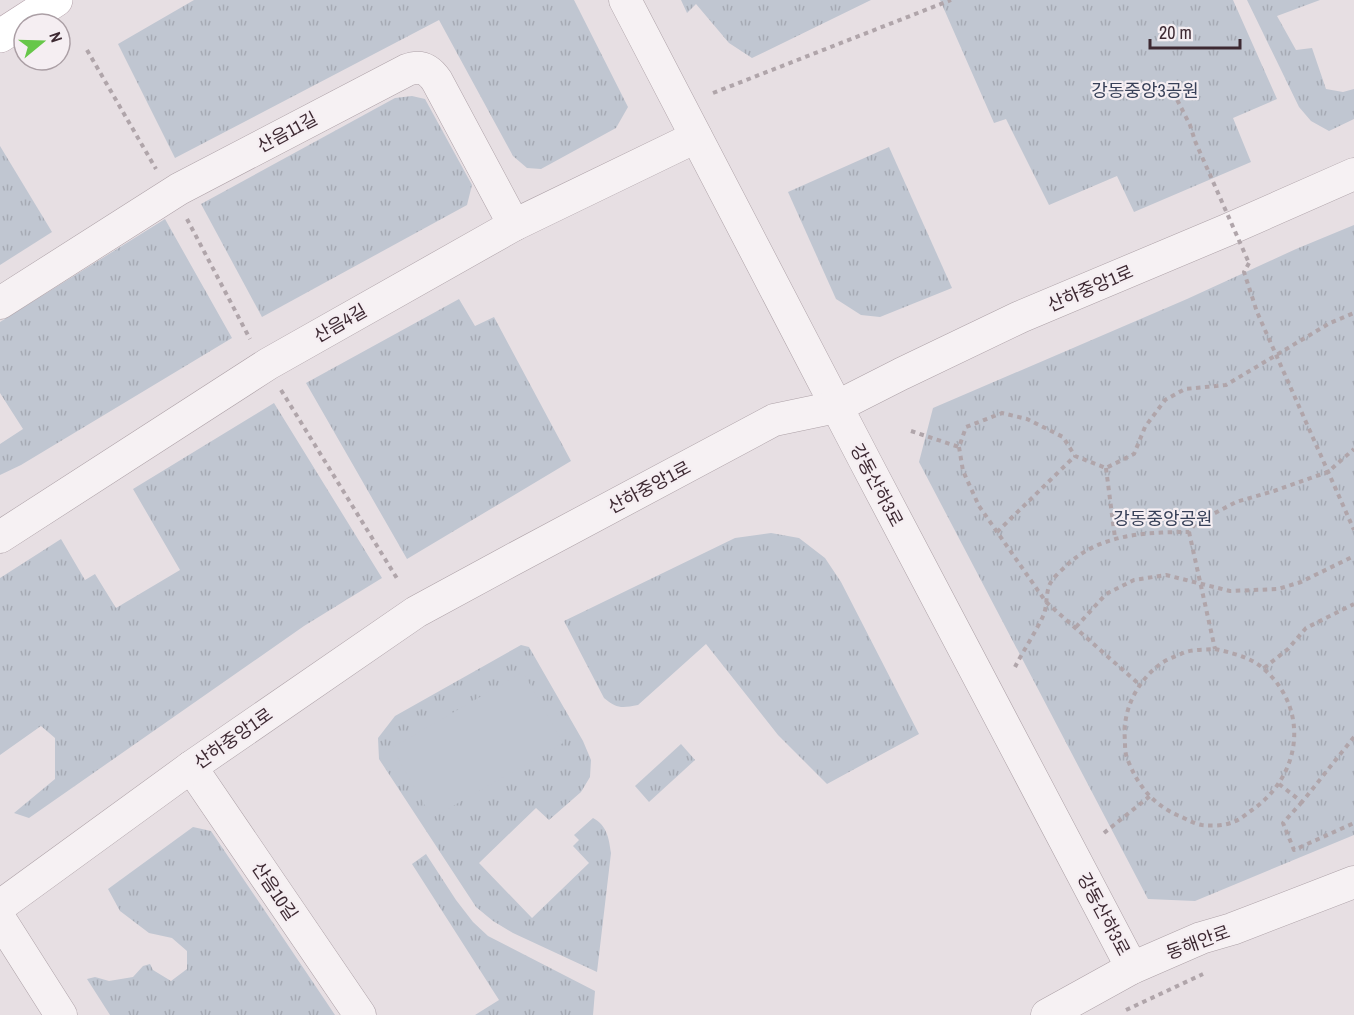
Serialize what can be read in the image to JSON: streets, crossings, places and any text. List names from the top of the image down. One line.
{"streets":{"street":["산음11길","산하중앙1로","산음4길","강동산하3로","산음10길","동해안로"]},"crossings":[["산음11길","산음4길"],["산하중앙1로","강동산하3로"],["산하중앙1로","산음10길"],["산음4길","강동산하3로"],["강동산하3로","동해안로"]],"parks":["강동중앙3공원","강동중앙공원"],"scale_bar":"20 m","north":"right"}
